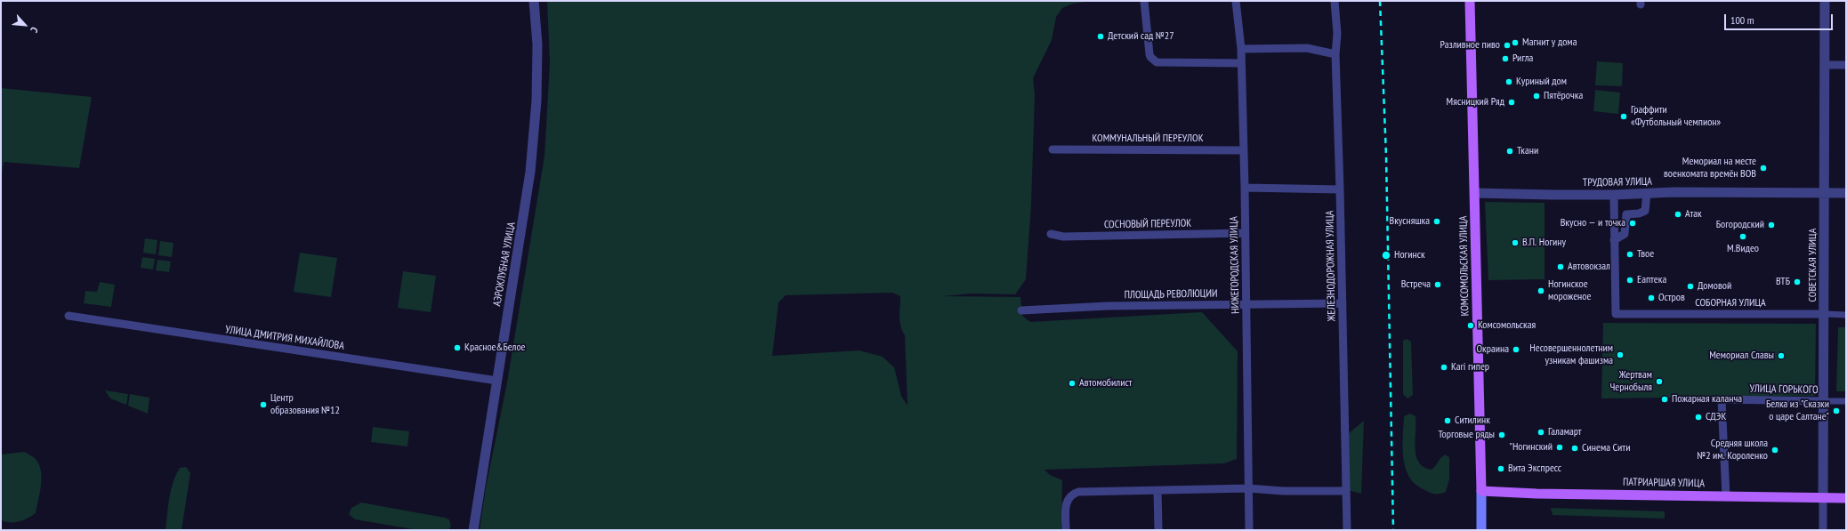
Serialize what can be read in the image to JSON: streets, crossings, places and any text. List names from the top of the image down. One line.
{"streets":{"main road":["КОМСОМОЛЬСКАЯ УЛИЦА","ПАТРИАРШАЯ УЛИЦА"],"street":["КОММУНАЛЬНЫЙ ПЕРЕУЛОК","ТРУДОВАЯ УЛИЦА","СОСНОВЫЙ ПЕРЕУЛОК","АЭРОКЛУБНАЯ УЛИЦА","НИЖЕГОРОДСКАЯ УЛИЦА","СОВЕТСКАЯ УЛИЦА","ЖЕЛЕЗНОДОРОЖНАЯ УЛИЦА","ПЛОЩАДЬ РЕВОЛЮЦИИ","СОБОРНАЯ УЛИЦА","УЛИЦА ДМИТРИЯ МИХАЙЛОВА","УЛИЦА ГОРЬКОГО"]},"crossings":[["КОММУНАЛЬНЫЙ ПЕРЕУЛОК","НИЖЕГОРОДСКАЯ УЛИЦА"],["ТРУДОВАЯ УЛИЦА","СОВЕТСКАЯ УЛИЦА"],["ТРУДОВАЯ УЛИЦА","КОМСОМОЛЬСКАЯ УЛИЦА"],["СОСНОВЫЙ ПЕРЕУЛОК","НИЖЕГОРОДСКАЯ УЛИЦА"],["АЭРОКЛУБНАЯ УЛИЦА","УЛИЦА ДМИТРИЯ МИХАЙЛОВА"],["НИЖЕГОРОДСКАЯ УЛИЦА","ПЛОЩАДЬ РЕВОЛЮЦИИ"],["СОВЕТСКАЯ УЛИЦА","СОБОРНАЯ УЛИЦА"],["СОВЕТСКАЯ УЛИЦА","УЛИЦА ГОРЬКОГО"],["СОВЕТСКАЯ УЛИЦА","ПАТРИАРШАЯ УЛИЦА"],["ЖЕЛЕЗНОДОРОЖНАЯ УЛИЦА","ПЛОЩАДЬ РЕВОЛЮЦИИ"],["КОМСОМОЛЬСКАЯ УЛИЦА","ПАТРИАРШАЯ УЛИЦА"],["УЛИЦА ГОРЬКОГО","ПАТРИАРШАЯ УЛИЦА"]],"places":["Детский сад №27","Магнит у дома","Разливное пиво","Ригла","Куриный дом","Пятёрочка","Мясницкий Ряд","Граффити «Футбольный чемпион»","Ткани","Мемориал на месте военкомата времён ВОВ","Атак","Вкусняшка","Вкусно — и точка","Богородский","М.Видео","В.П. Ногину","Твое","Ногинск","Автовокзал","Еаптека","ВТБ","Встреча","Домовой","Ногинское мороженое","Остров","Комсомольская","Красное&Белое","Окраина","Несовершеннолетним узникам фашизма","Мемориал Славы","Kari гипер","Жертвам Чернобыля","Автомобилист","Пожарная каланча","Центр образования №12","Белка из \"Сказки о царе Салтане\"","СДЭК","Ситилинк","Галамарт","Торговые ряды","\"Ногинский","Синема Сити","Средняя школа №2 им. Короленко","Вита Экспресс"],"scale_bar":"100 m","north":"bottom right"}
